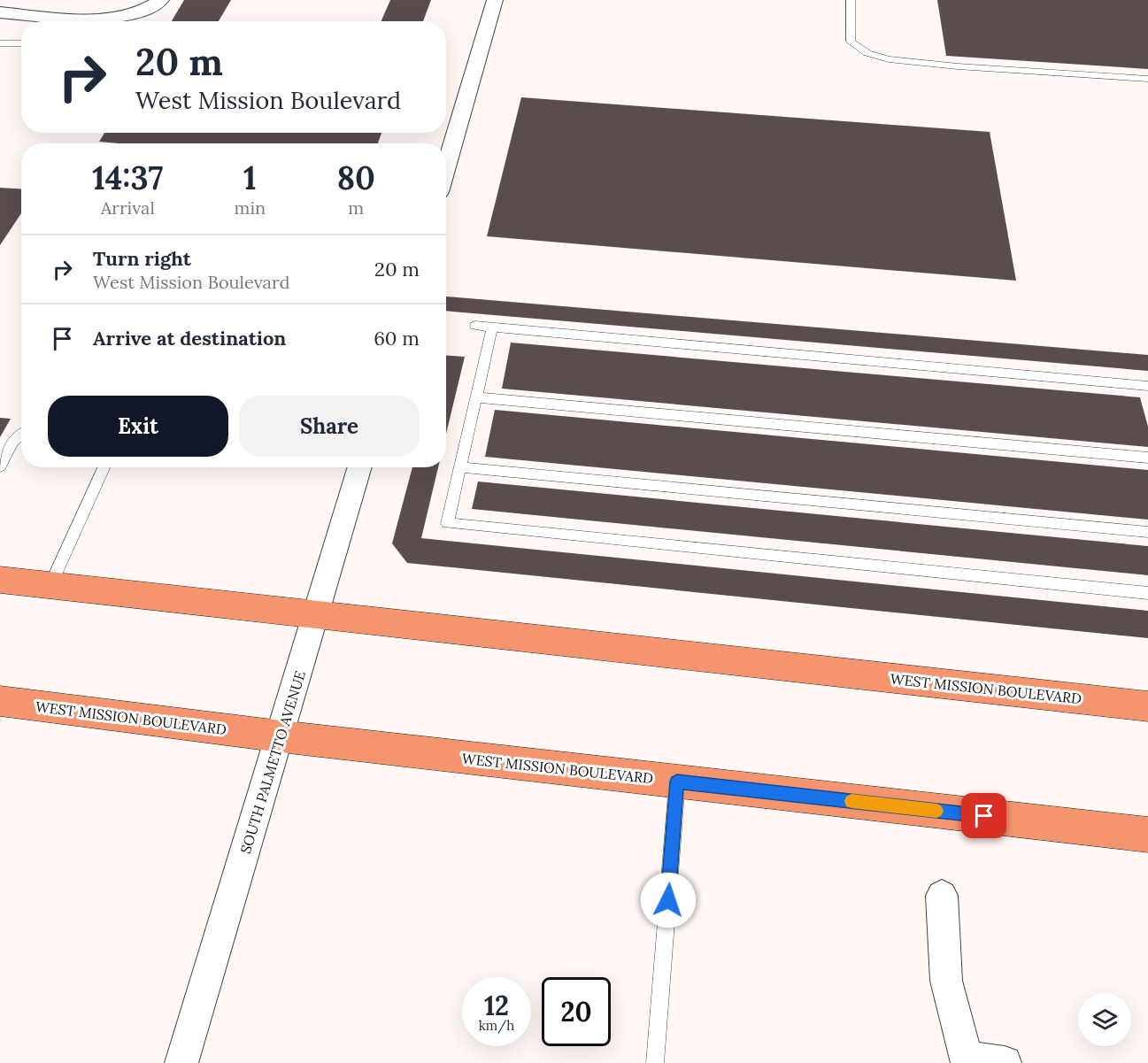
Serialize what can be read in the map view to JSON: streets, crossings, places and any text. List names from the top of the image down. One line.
{"streets":{"main road":["WEST MISSION BOULEVARD"],"street":["SOUTH PALMETTO AVENUE"]},"crossings":[["WEST MISSION BOULEVARD","SOUTH PALMETTO AVENUE"]],"page":{"turn":["20 m","West Mission Boulevard"],"eta":["14:37","Arrival","1","min","80","m"],"list":[{"name":"Turn right","note":"West Mission Boulevard","value":"20 m"},{"name":"Arrive at destination","value":"60 m"}],"buttons":["Exit","Share"],"speed":"12 km/h","limit":"20"}}
